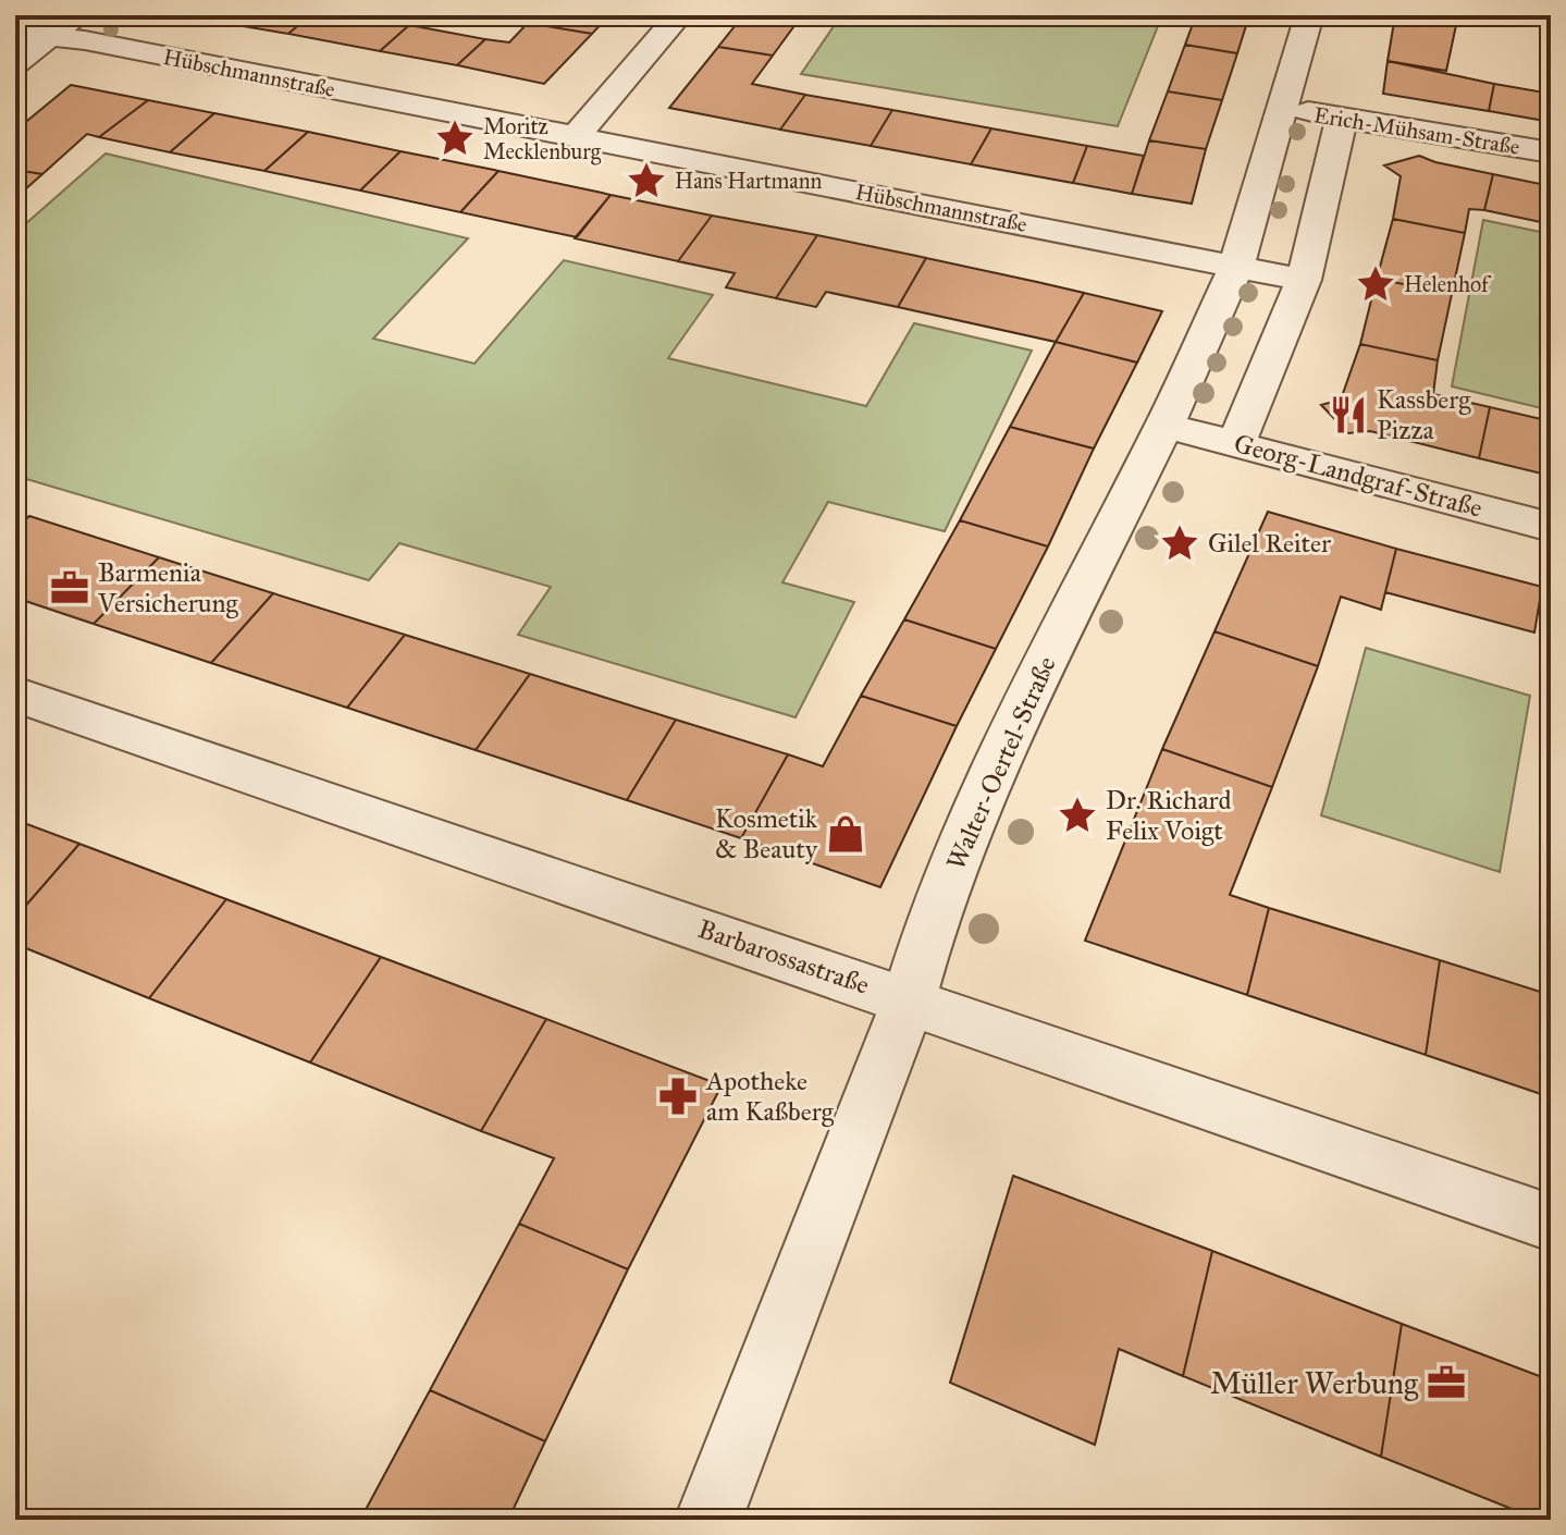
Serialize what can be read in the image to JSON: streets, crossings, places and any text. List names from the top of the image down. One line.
{"streets":{"street":["Hübschmannstraße","Erich-Mühsam-Straße","Georg-Landgraf-Straße","Walter-Oertel-Straße","Barbarossastraße"]},"crossings":[["Hübschmannstraße","Walter-Oertel-Straße"],["Erich-Mühsam-Straße","Walter-Oertel-Straße"],["Georg-Landgraf-Straße","Walter-Oertel-Straße"],["Walter-Oertel-Straße","Barbarossastraße"]],"places":{"place":["Moritz Mecklenburg","Hans Hartmann","Helenhof","Gilel Reiter","Dr. Richard Felix Voigt"],"restaurant":["Kassberg Pizza"],"office":["Barmenia Versicherung","Müller Werbung"],"shop":["Kosmetik & Beauty"],"pharmacy":["Apotheke am Kaßberg"]}}
